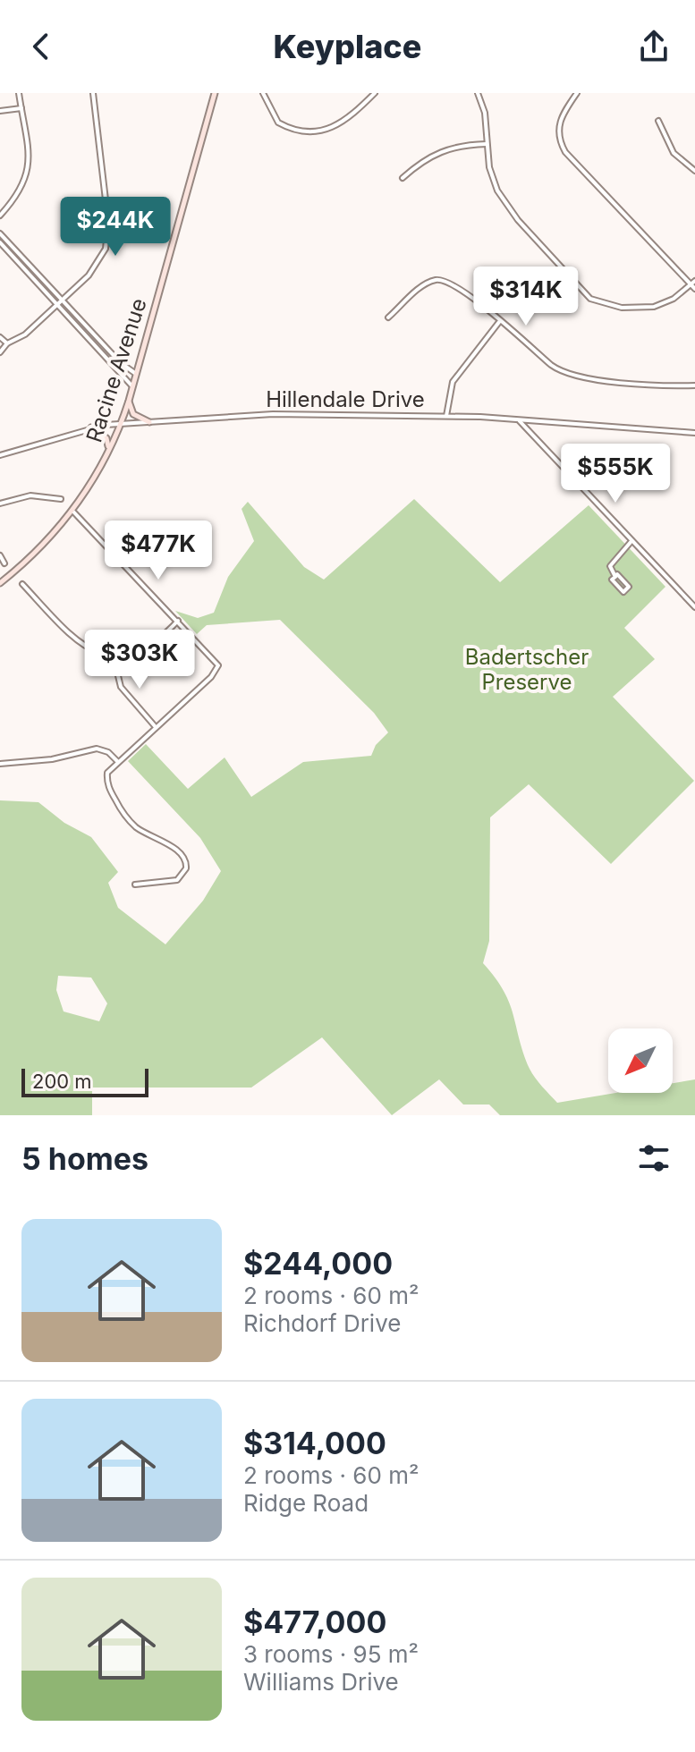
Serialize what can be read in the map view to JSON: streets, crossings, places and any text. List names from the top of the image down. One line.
{"streets":{"main road":["Racine Avenue"],"street":["Hillendale Drive"]},"crossings":[["Racine Avenue","Hillendale Drive"]],"parks":["Badertscher Preserve"],"scale_bar":"200 m","north":"bottom left","page":{"header":"Keyplace","price":["$244K","$314K","$555K","$477K","$303K"],"scale":"200 m","heading":"5 homes","list":[{"name":"$244,000","note":"2 rooms · 60 m² · Richdorf Drive"},{"name":"$314,000","note":"2 rooms · 60 m² · Ridge Road"},{"name":"$477,000","note":"3 rooms · 95 m² · Williams Drive"}]}}
